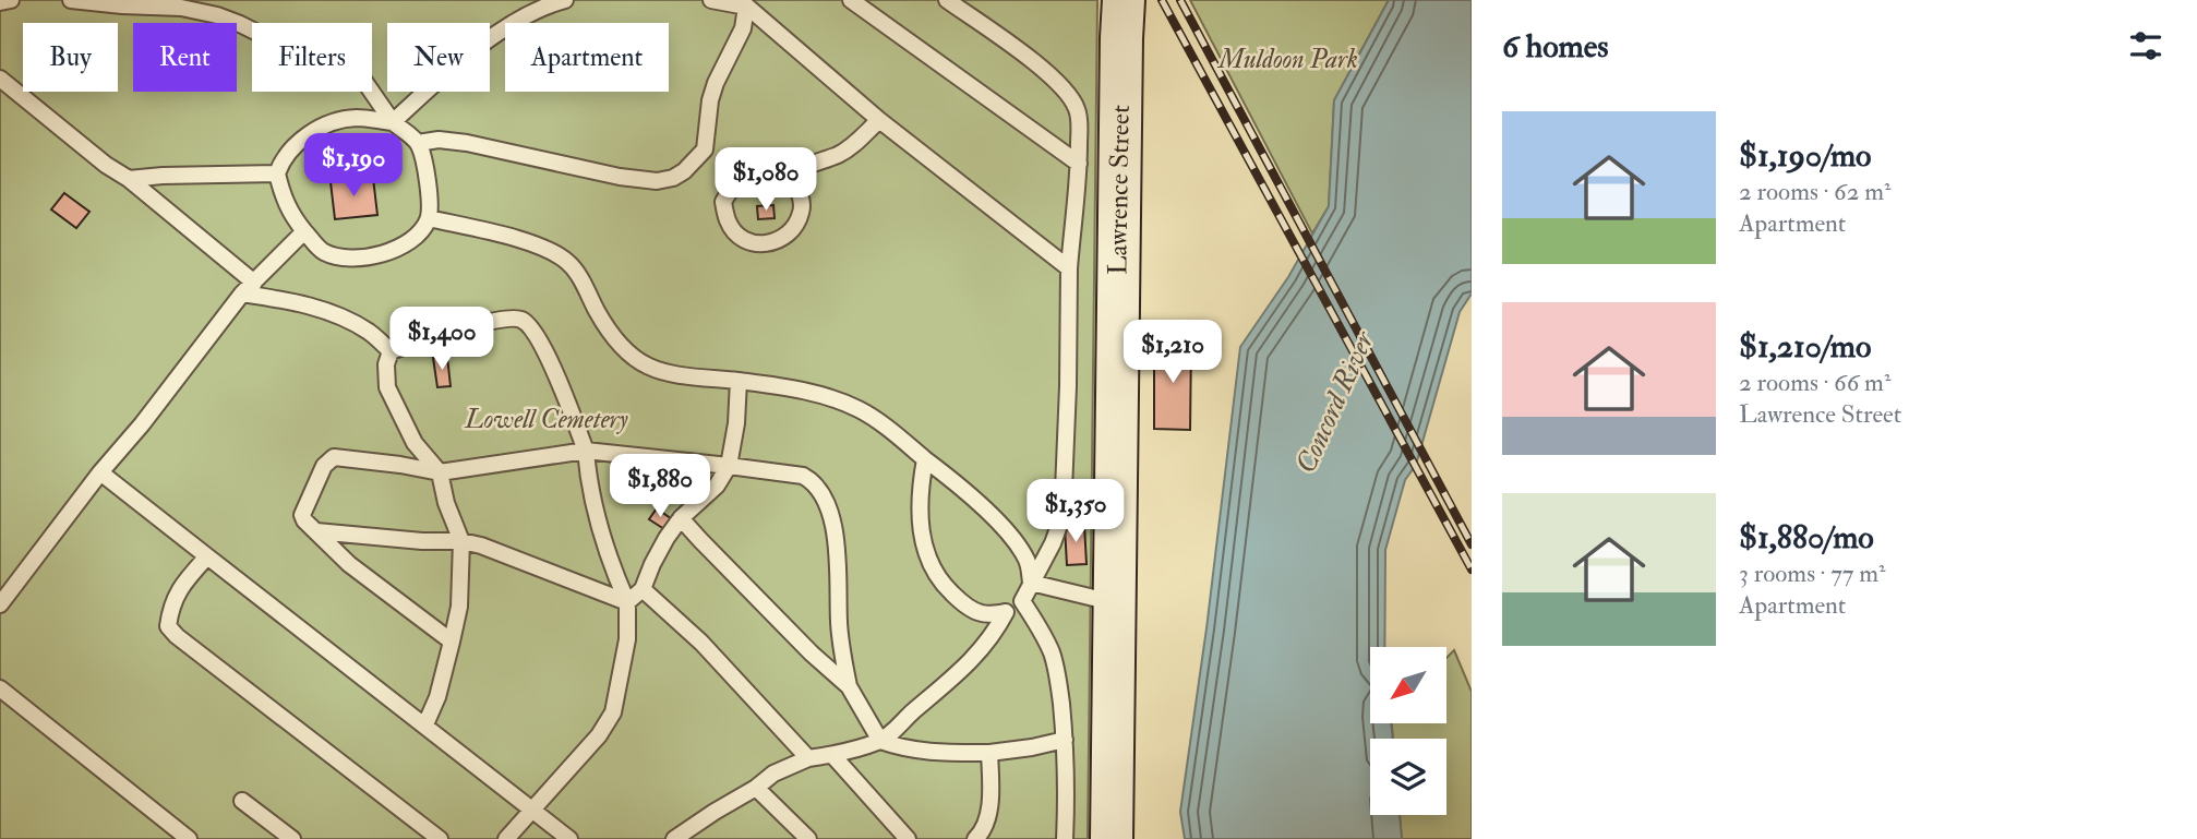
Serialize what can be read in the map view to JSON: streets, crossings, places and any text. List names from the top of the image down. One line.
{"streets":{"main road":["Lawrence Street"]},"water":["Concord River"],"parks":["Muldoon Park","Lowell Cemetery"],"north":"bottom left","page":{"heading":"6 homes","chip":["Buy","Rent","Filters","New","Apartment"],"list":[{"name":"$1,190/mo","note":"2 rooms · 62 m² · Apartment"},{"name":"$1,210/mo","note":"2 rooms · 66 m² · Lawrence Street"},{"name":"$1,880/mo","note":"3 rooms · 77 m² · Apartment"}],"price":["$1,190","$1,080","$1,400","$1,210","$1,880","$1,350"]}}
